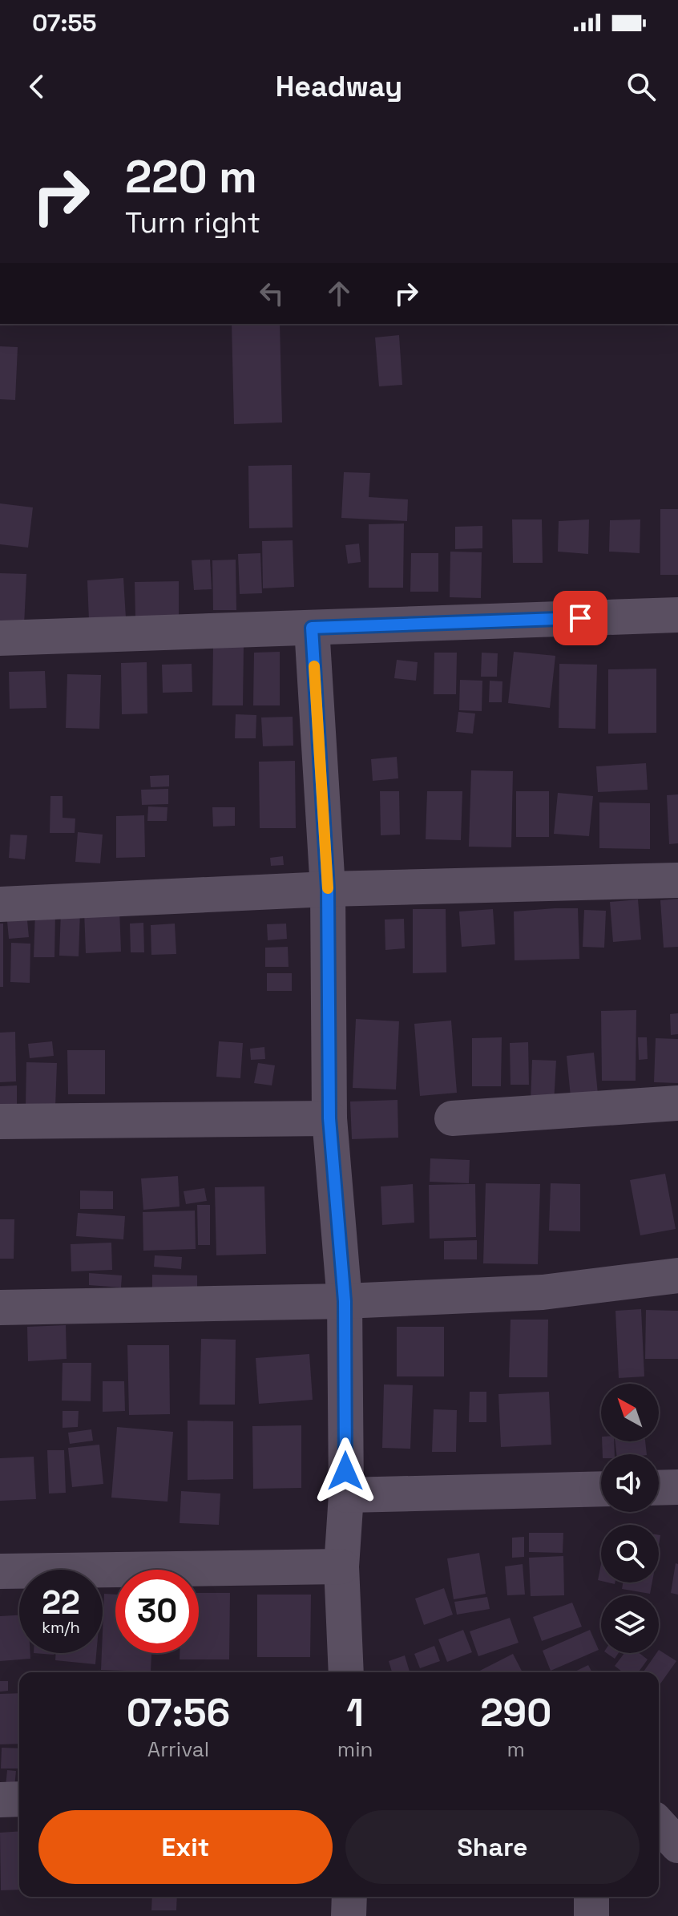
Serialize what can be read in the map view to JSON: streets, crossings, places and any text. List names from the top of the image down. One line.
{"north":"top left","page":{"status":"07:55","header":"Headway","turn":["220 m","Turn right"],"speed":"22 km/h","limit":"30","eta":["07:56","Arrival","1","min","290","m"],"buttons":["Exit","Share"]}}
